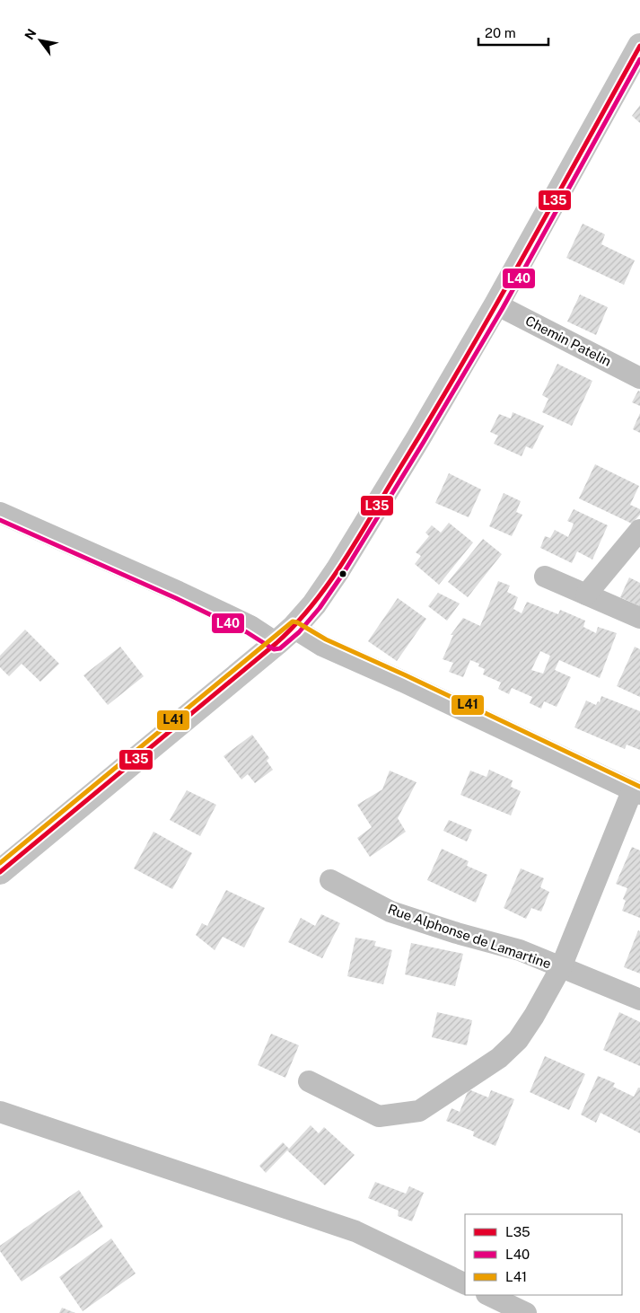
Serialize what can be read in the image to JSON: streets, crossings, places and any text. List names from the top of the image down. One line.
{"streets":{"street":["Chemin Patelin","Rue Alphonse de Lamartine"]},"lines":["transit line L35","transit line L40","transit line L41"],"legend":["L35","L40","L41"],"scale_bar":"20 m","north":"top left"}
